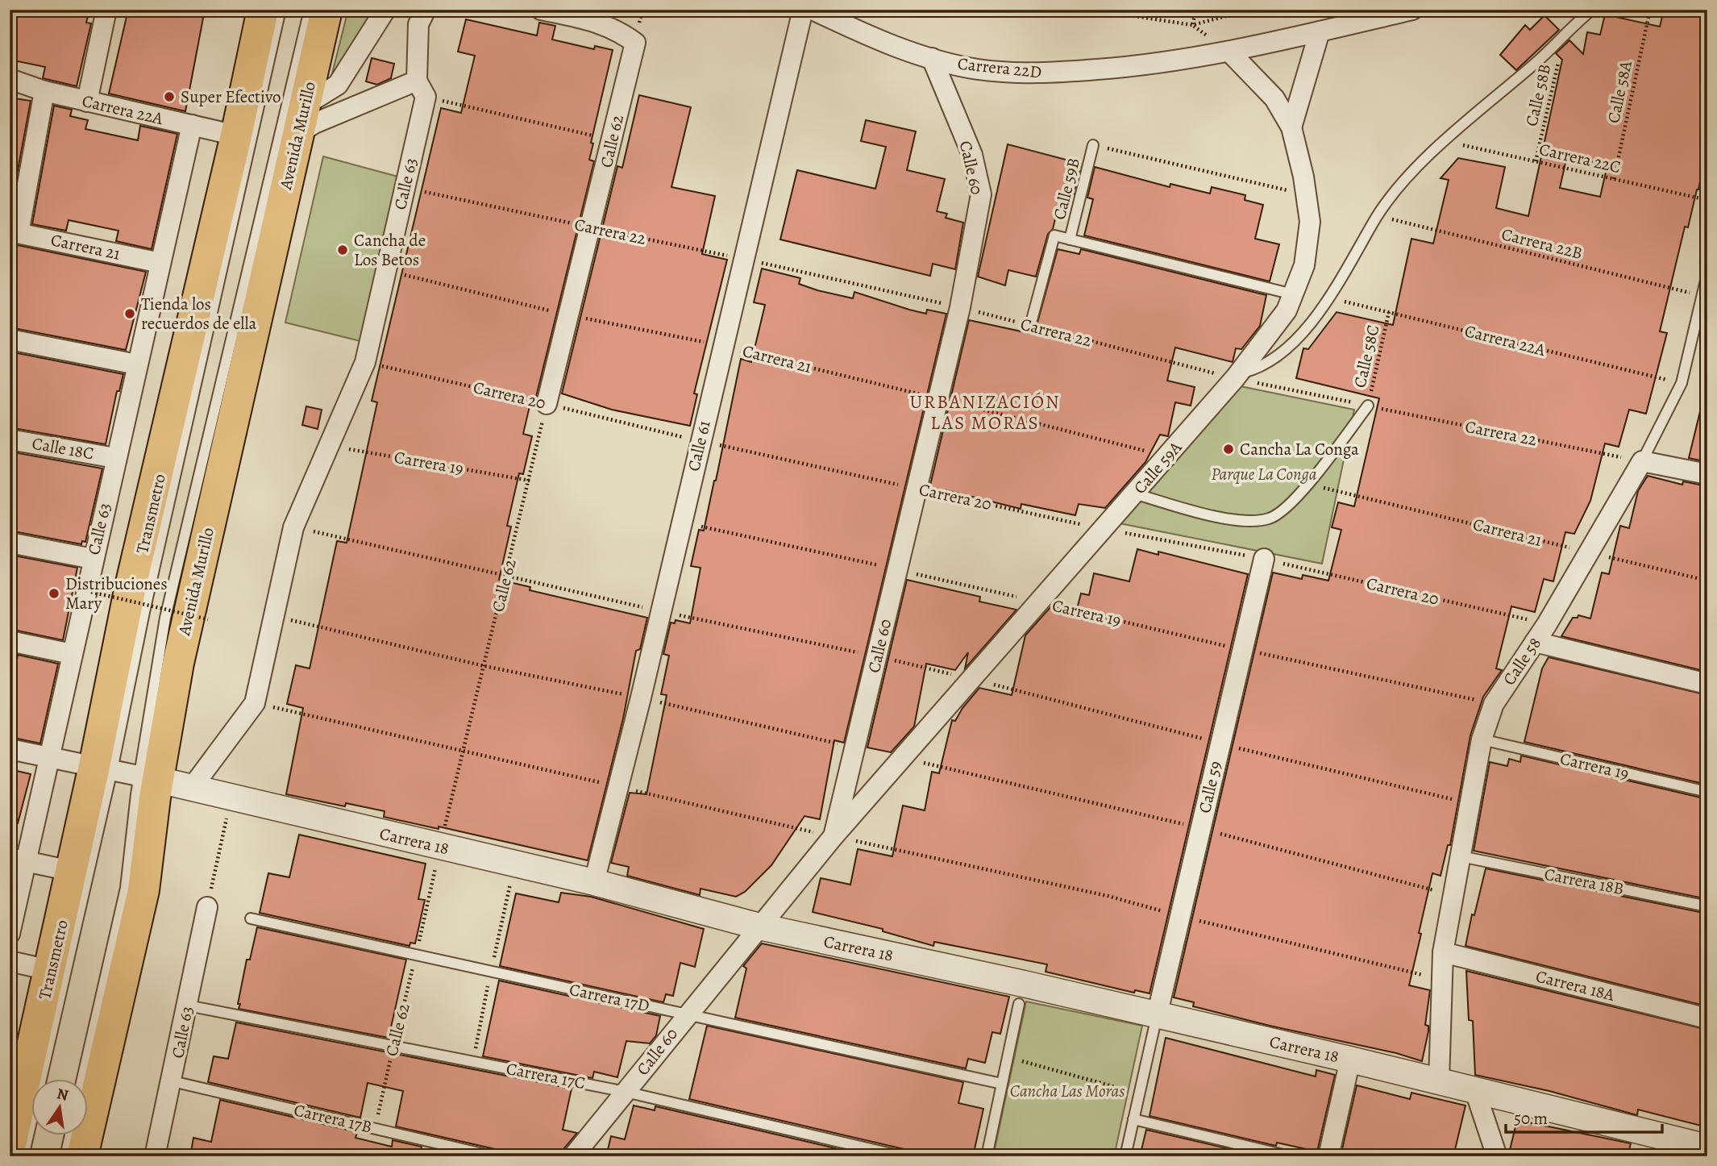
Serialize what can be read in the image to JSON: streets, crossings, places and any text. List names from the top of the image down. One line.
{"streets":{"main road":["Avenida Murillo"],"street":["Carrera 22D","Carrera 22A","Calle 62","Calle 60","Calle 63","Carrera 21","Calle 61","Calle 18C","Calle 59A","Calle 58","Calle 59","Carrera 18","Carrera 18A"],"lane":["Calle 59B","Carrera 19","Transmetro","Carrera 18B","Carrera 17D","Carrera 17C","Carrera 17B"],"path":["Calle 58A","Calle 58B","Carrera 22C","Carrera 22","Carrera 22B","Calle 58C","Carrera 20"]},"crossings":[["Carrera 22D","Calle 60"],["Carrera 22D","Calle 59A"],["Calle 58A","Carrera 22C"],["Calle 58B","Carrera 22C"],["Carrera 22A","Calle 63"],["Carrera 22A","Calle 58C"],["Carrera 22A","Calle 58"],["Avenida Murillo","Carrera 18"],["Calle 62","Carrera 22"],["Calle 62","Carrera 21"],["Calle 62","Carrera 20"],["Calle 62","Carrera 19"],["Calle 62","Carrera 18"],["Calle 62","Carrera 17D"],["Calle 62","Carrera 17C"],["Calle 62","Carrera 17B"],["Calle 60","Carrera 22"],["Calle 60","Carrera 21"],["Calle 60","Carrera 20"],["Calle 60","Carrera 19"],["Calle 60","Calle 59A"],["Calle 60","Carrera 18"],["Calle 60","Carrera 17D"],["Calle 60","Carrera 17C"],["Calle 63","Carrera 22"],["Calle 63","Carrera 21"],["Calle 63","Carrera 20"],["Calle 63","Calle 18C"],["Calle 63","Carrera 19"],["Calle 63","Carrera 18"],["Calle 63","Carrera 17C"],["Calle 63","Carrera 17B"],["Calle 59B","Carrera 22"],["Carrera 22","Calle 58C"],["Carrera 22","Calle 61"],["Carrera 22","Calle 59A"],["Carrera 22","Calle 58"],["Carrera 22B","Calle 58"],["Carrera 21","Calle 61"],["Carrera 21","Calle 59A"],["Carrera 21","Calle 58"],["Carrera 20","Calle 61"],["Carrera 20","Calle 59A"],["Carrera 20","Calle 58"],["Carrera 20","Calle 59"],["Calle 61","Carrera 19"],["Calle 61","Carrera 18"],["Carrera 19","Calle 59A"],["Carrera 19","Calle 58"],["Carrera 19","Calle 59"],["Transmetro","Carrera 18"],["Calle 58","Carrera 18"],["Calle 58","Carrera 18B"],["Calle 58","Carrera 18A"],["Calle 59","Carrera 18"]],"districts":["URBANIZACIÓN LAS MORAS"],"parks":["Parque La Conga","Cancha Las Moras"],"places":["Super Efectivo","Cancha de Los Betos","Tienda los recuerdos de ella","Cancha La Conga","Distribuciones Mary"],"scale_bar":"50 m","north":"top"}
